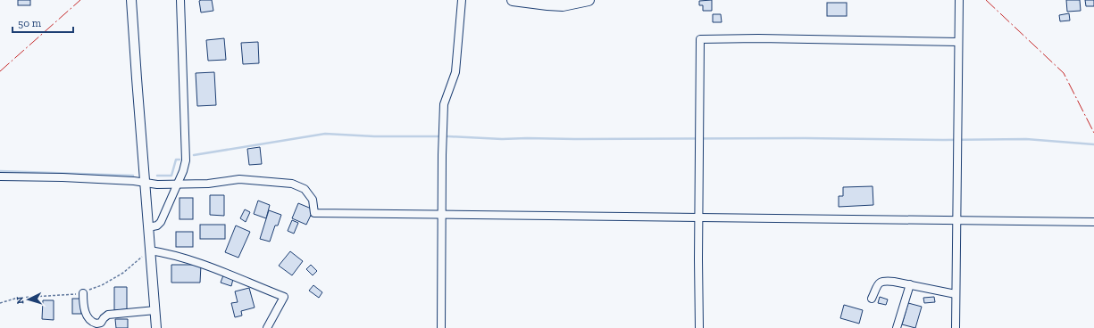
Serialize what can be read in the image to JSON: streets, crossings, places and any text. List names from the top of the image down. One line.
{"scale_bar":"50 m","north":"left"}
